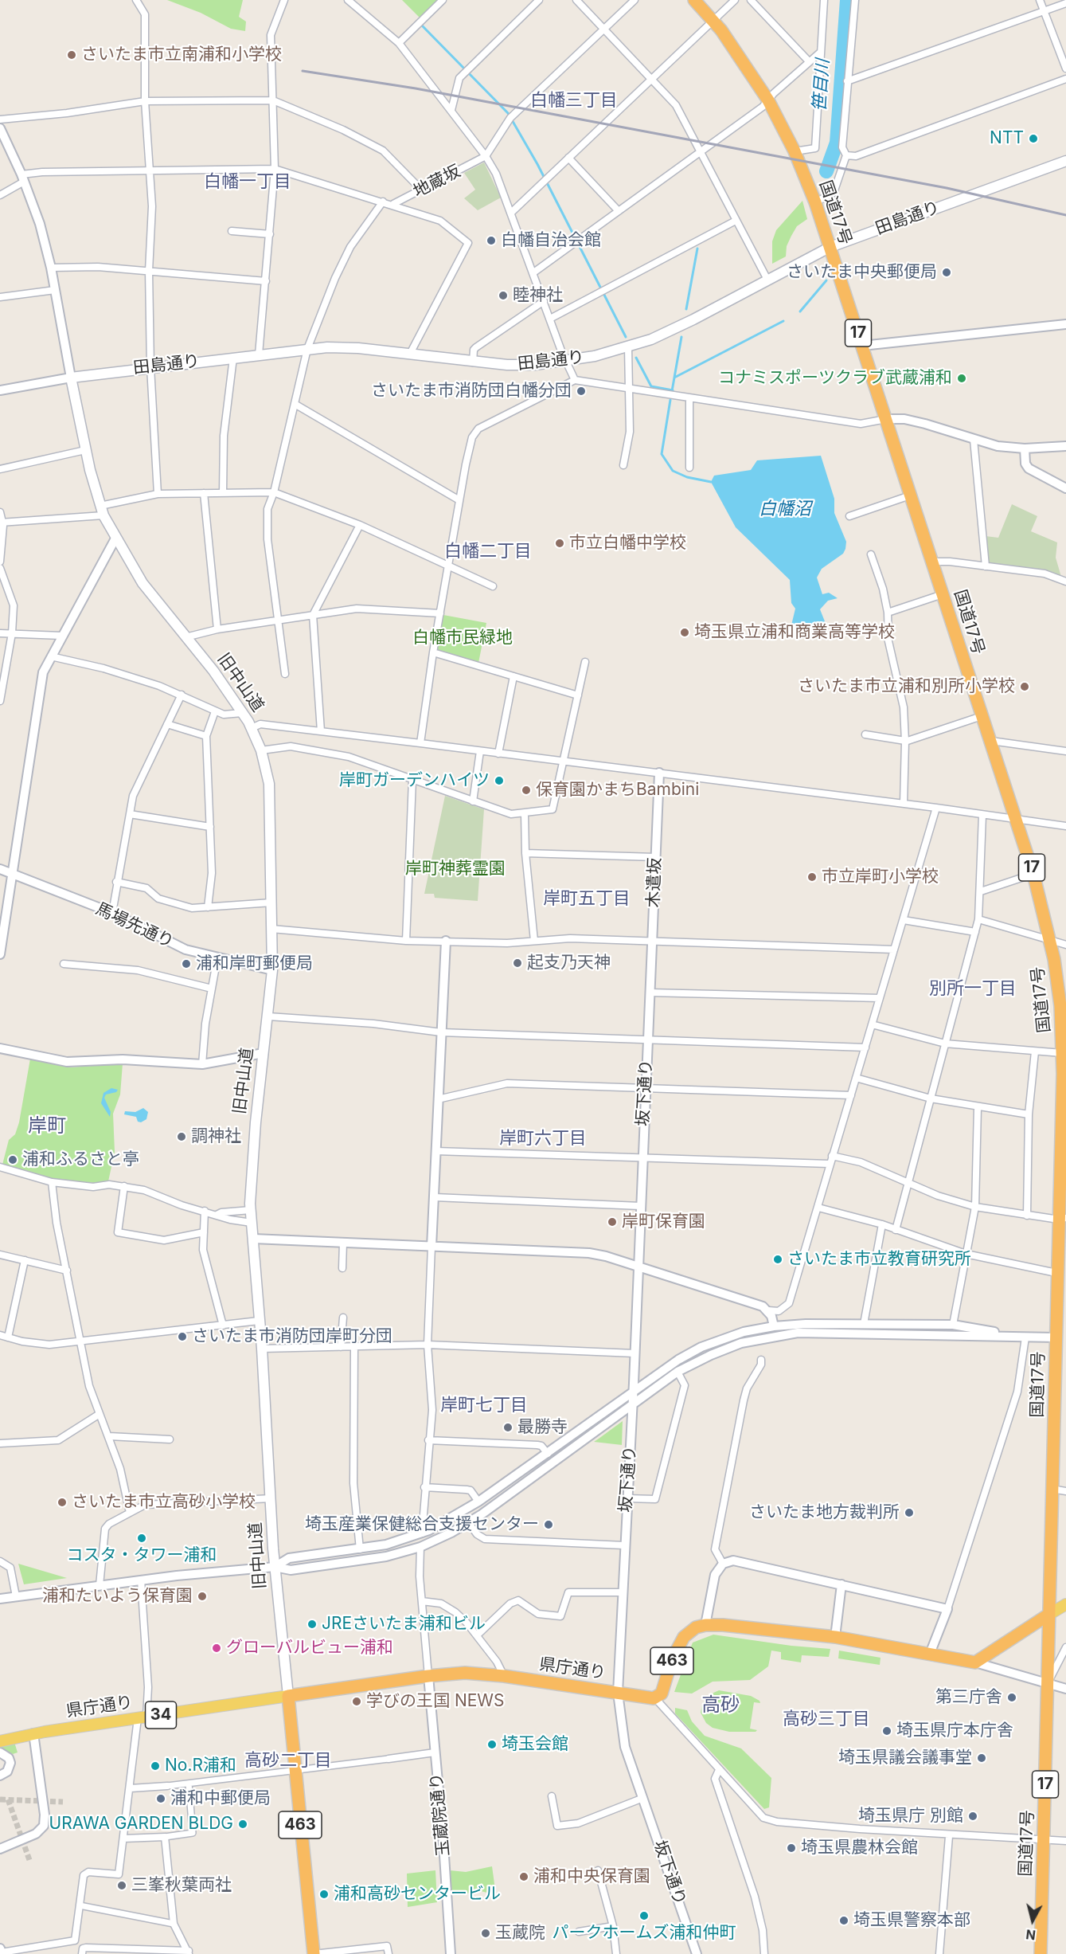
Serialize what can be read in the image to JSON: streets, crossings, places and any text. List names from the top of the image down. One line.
{"streets":{"highway":["国道17号","17","旧中山道","463","県庁通り"],"main road":["田島通り","34"],"street":["地蔵坂","木遣坂","馬場先通り","坂下通り","玉蔵院通り"]},"crossings":[["国道17号","田島通り"],["田島通り","旧中山道"],["旧中山道","馬場先通り"],["旧中山道","県庁通り"],["木遣坂","坂下通り"],["坂下通り","県庁通り"],["463","県庁通り"],["県庁通り","34"],["県庁通り","玉蔵院通り"]],"districts":["白幡三丁目","白幡一丁目","白幡二丁目","岸町五丁目","別所一丁目","岸町","岸町六丁目","岸町七丁目","高砂","高砂三丁目","高砂二丁目"],"water":["笹目川","白幡沼"],"parks":["白幡市民緑地","岸町神葬霊園"],"places":["さいたま市立南浦和小学校","NTT","白幡自治会館","さいたま中央郵便局","睦神社","コナミスポーツクラブ武蔵浦和","さいたま市消防団白幡分団","市立白幡中学校","埼玉県立浦和商業高等学校","さいたま市立浦和別所小学校","岸町ガーデンハイツ","保育園かまちBambini","市立岸町小学校","起支乃天神","浦和岸町郵便局","調神社","浦和ふるさと亭","岸町保育園","さいたま市立教育研究所","さいたま市消防団岸町分団","最勝寺","さいたま市立高砂小学校","さいたま地方裁判所","埼玉産業保健総合支援センター","コスタ・タワー浦和","浦和たいよう保育園","JREさいたま浦和ビル","グローバルビュー浦和","第三庁舎","学びの王国 NEWS","埼玉県庁本庁舎","埼玉会館","埼玉県議会議事堂","No.R浦和","浦和中郵便局","埼玉県庁 別館","URAWA GARDEN BLDG","埼玉県農林会館","浦和中央保育園","三峯秋葉両社","浦和高砂センタービル","パークホームズ浦和仲町","埼玉県警察本部","玉蔵院"],"north":"bottom"}
